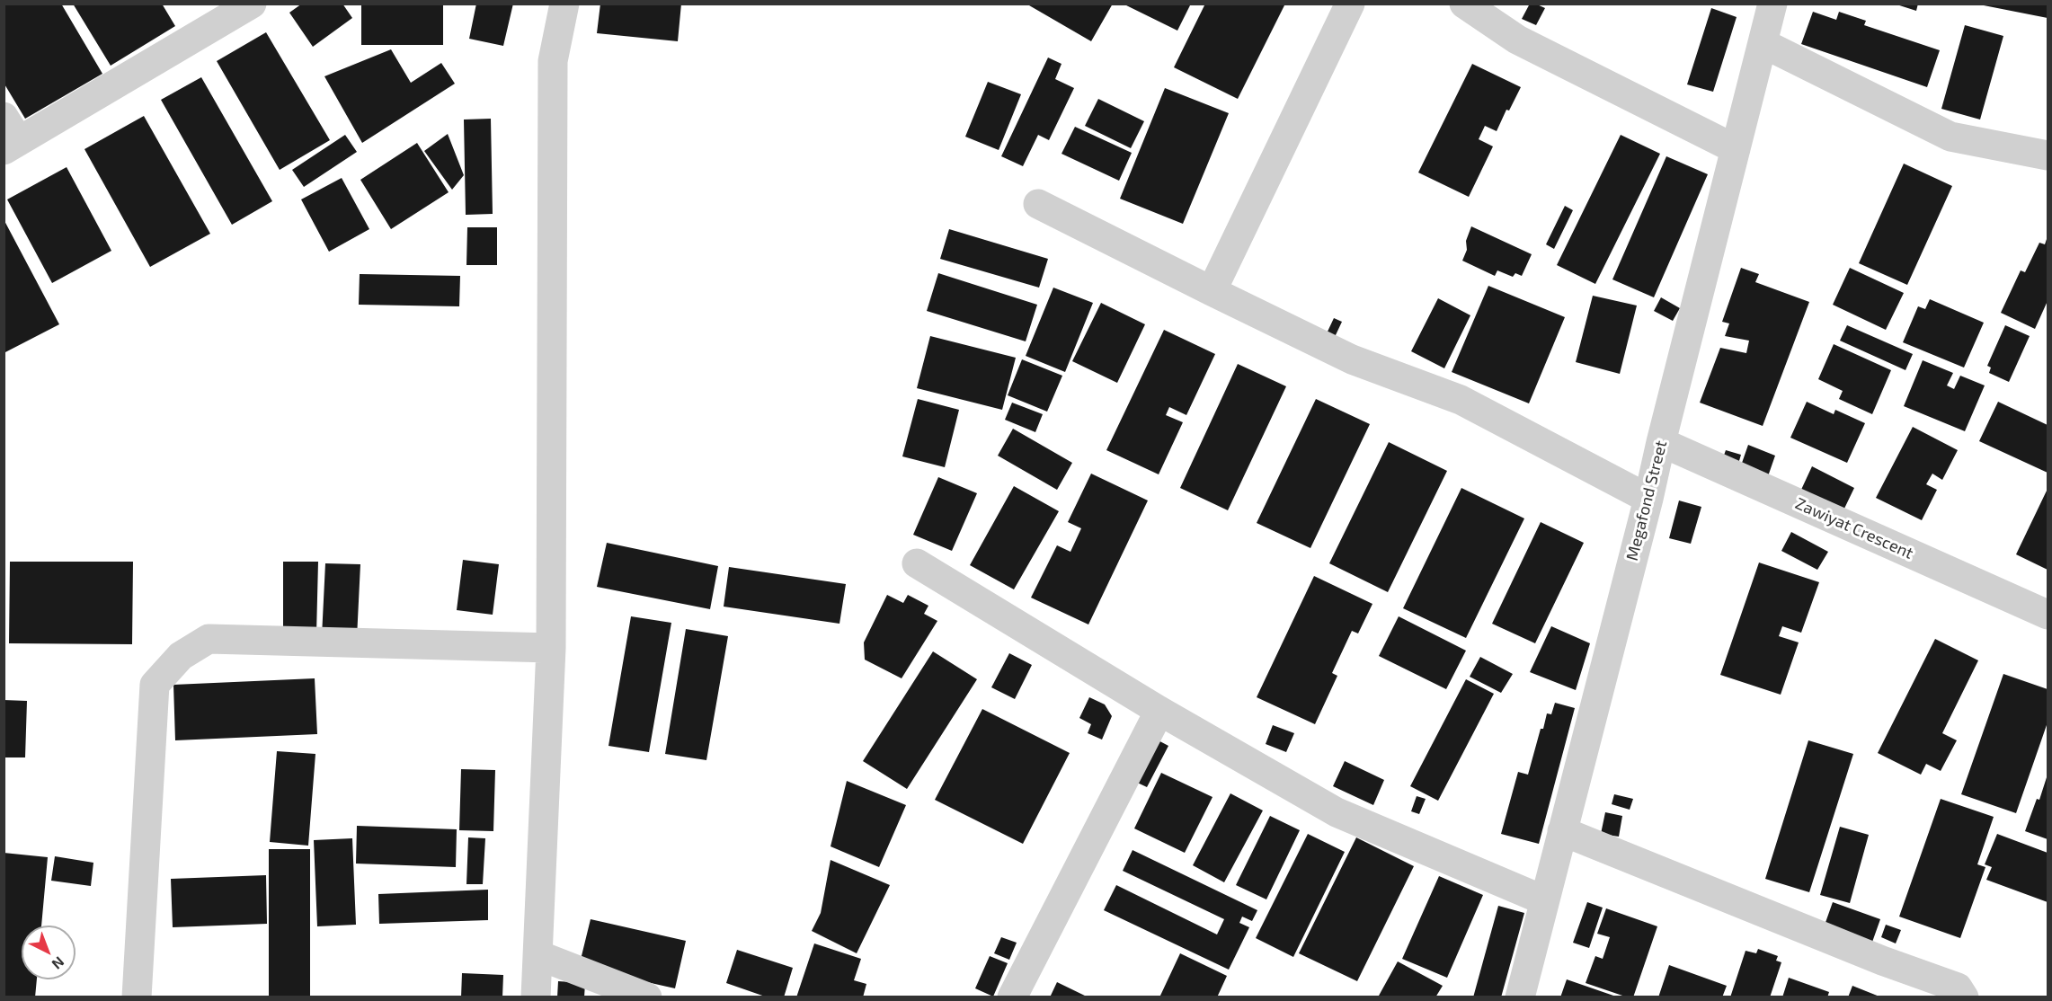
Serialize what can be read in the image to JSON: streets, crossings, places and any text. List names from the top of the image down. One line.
{"streets":{"street":["Megafond Street","Zawiyat Crescent"]},"crossings":[["Megafond Street","Zawiyat Crescent"]],"north":"bottom right"}
